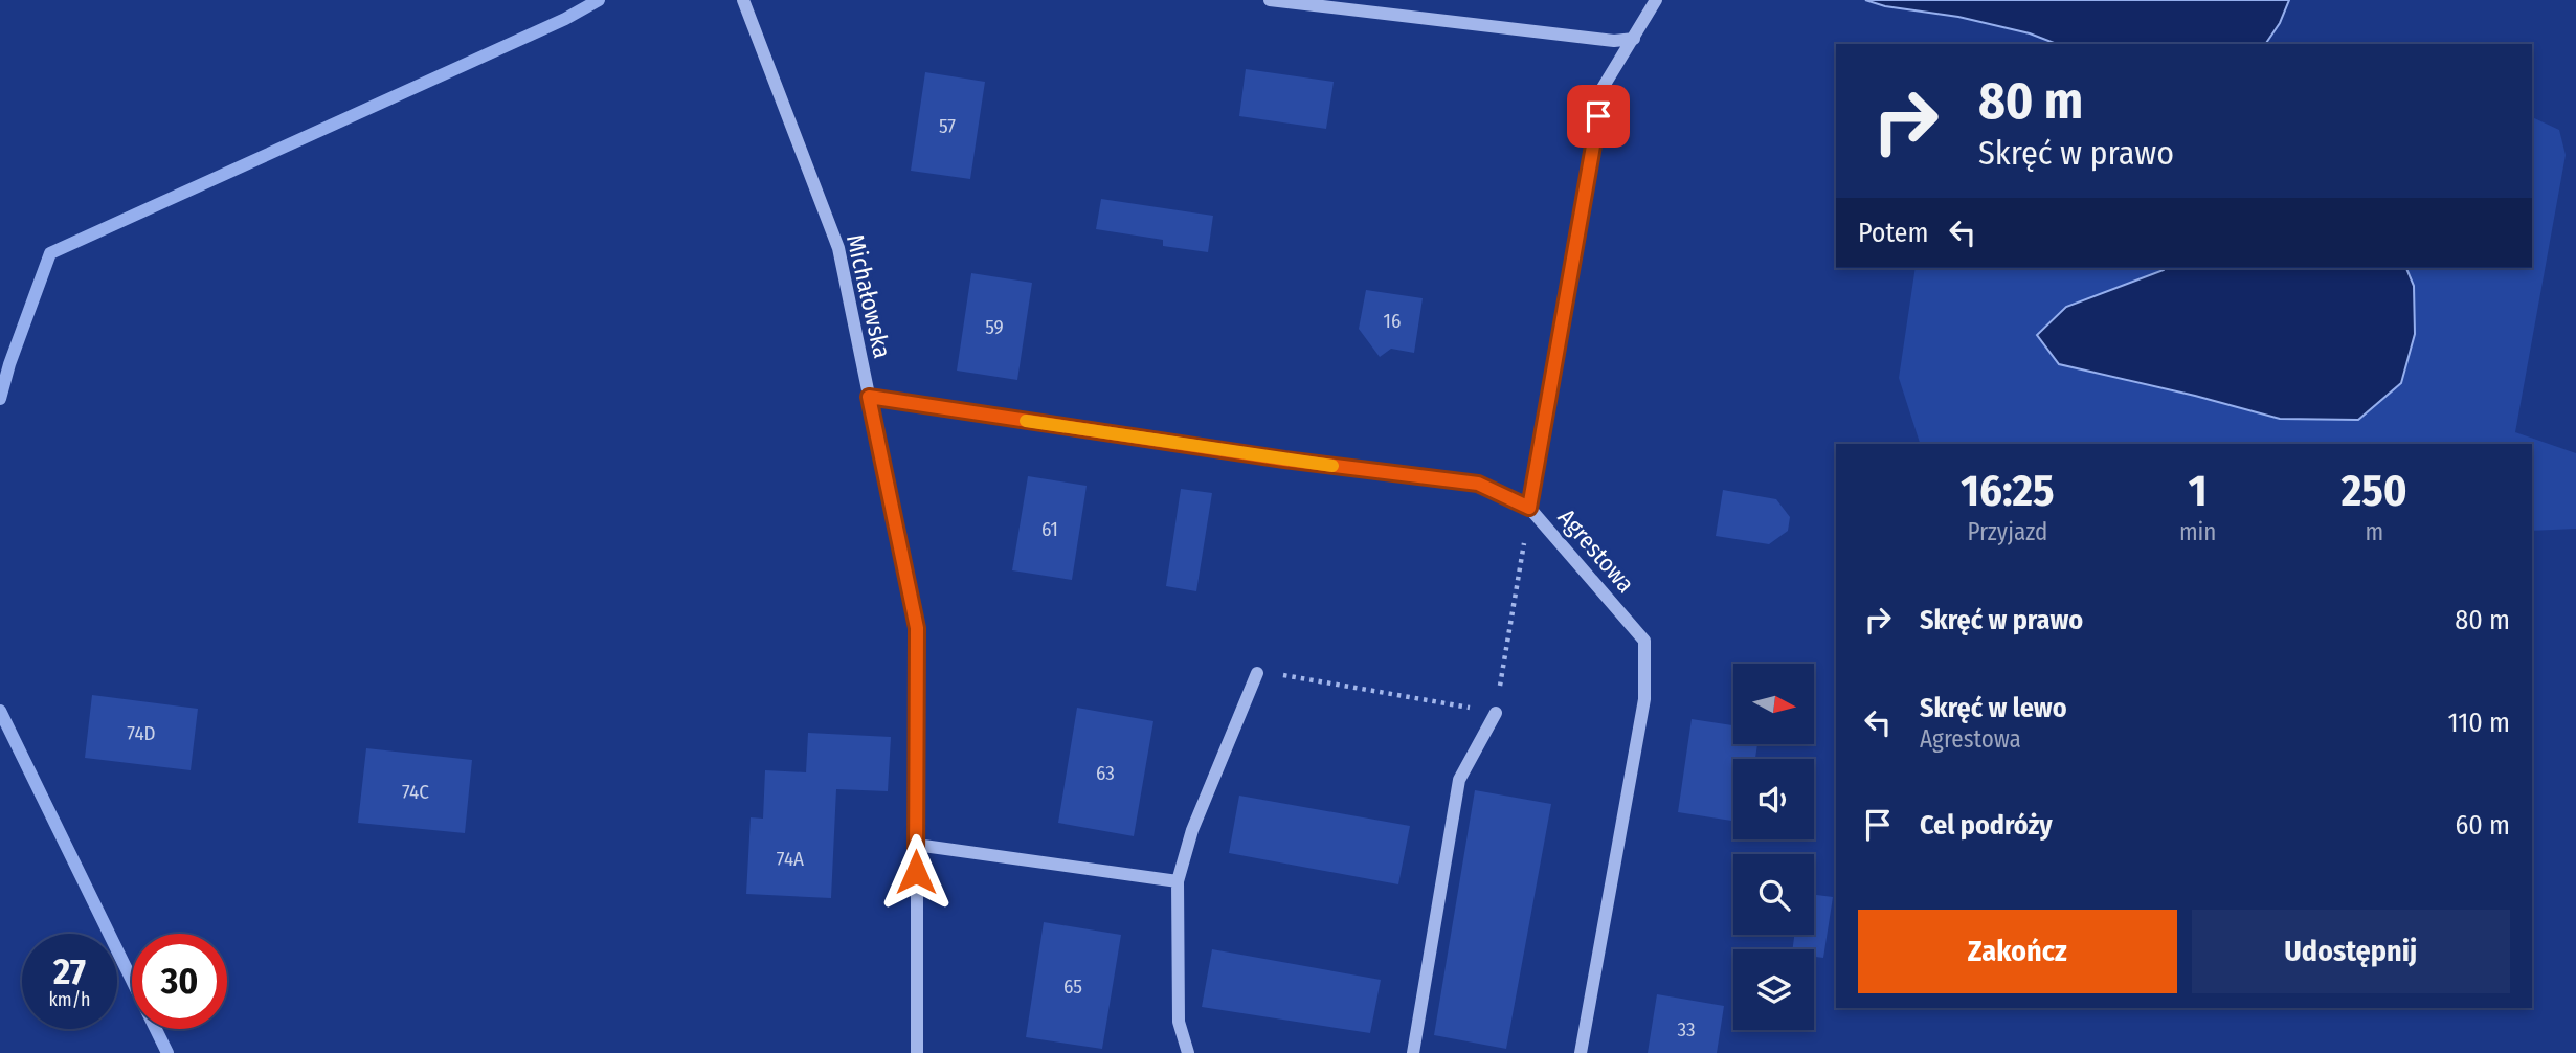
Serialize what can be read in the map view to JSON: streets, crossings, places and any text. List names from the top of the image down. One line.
{"streets":{"street":["Michałowska","Agrestowa"]},"house_numbers":["57","16","59","61","74D","63","74C","74A","65","33"],"north":"right","page":{"turn":["80 m","Skręć w prawo"],"then":"Potem","eta":["16:25","Przyjazd","1","min","250","m"],"list":[{"name":"Skręć w prawo","value":"80 m"},{"name":"Skręć w lewo","note":"Agrestowa","value":"110 m"},{"name":"Cel podróży","value":"60 m"}],"buttons":["Zakończ","Udostępnij"],"speed":"27 km/h","limit":"30"}}
